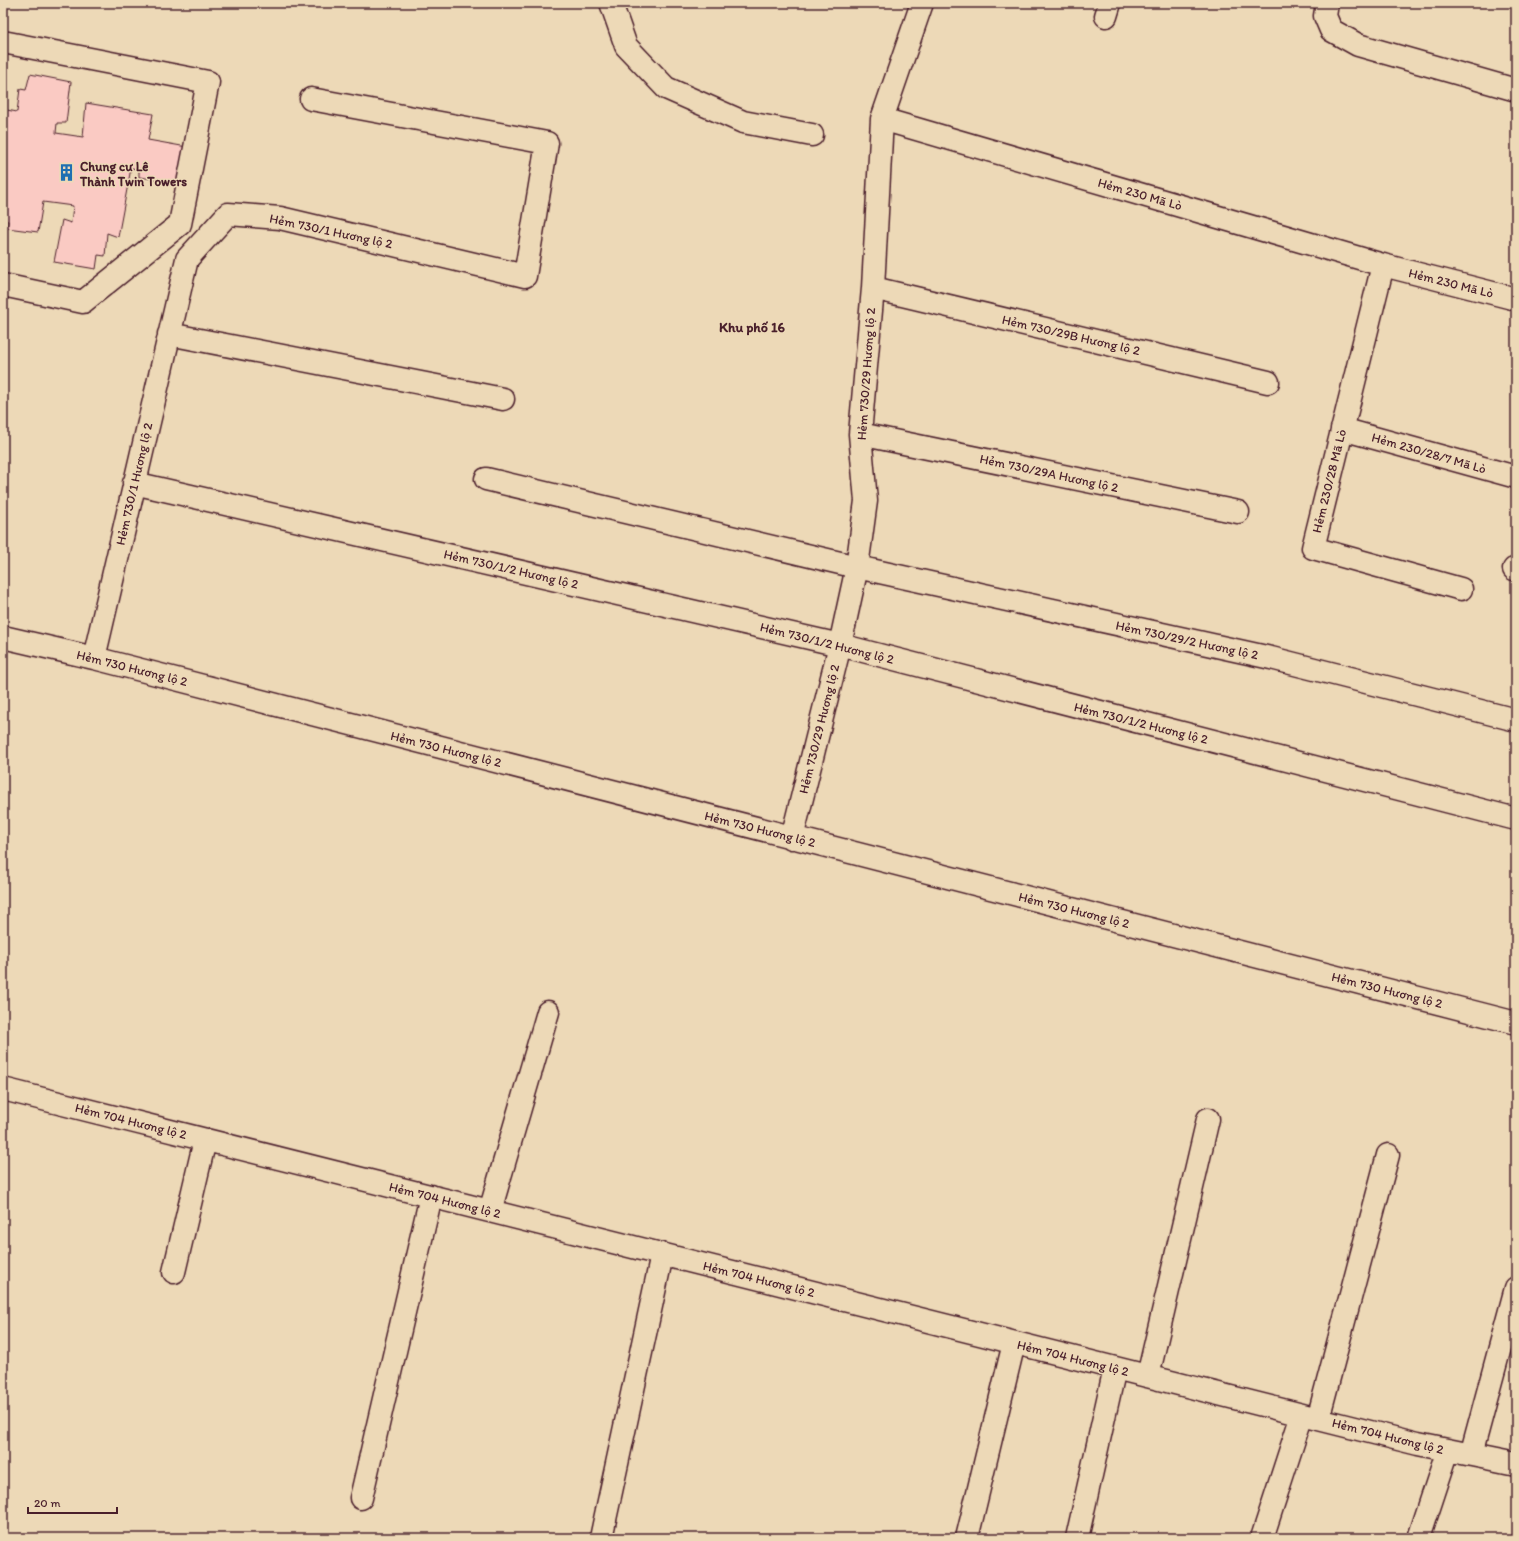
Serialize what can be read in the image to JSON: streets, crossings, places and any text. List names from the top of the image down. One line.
{"streets":{"street":["Hẻm 230 Mã Lò","Hẻm 730/1 Hương lộ 2","Hẻm 730/29B Hương lộ 2","Hẻm 730/29 Hương lộ 2","Hẻm 230/28/7 Mã Lò","Hẻm 730/29A Hương lộ 2","Hẻm 230/28 Mã Lò","Hẻm 730/1/2 Hương lộ 2","Hẻm 730/29/2 Hương lộ 2","Hẻm 730 Hương lộ 2","Hẻm 704 Hương lộ 2"]},"crossings":[["Hẻm 230 Mã Lò","Hẻm 730/29 Hương lộ 2"],["Hẻm 230 Mã Lò","Hẻm 230/28 Mã Lò"],["Hẻm 730/1 Hương lộ 2","Hẻm 730/1/2 Hương lộ 2"],["Hẻm 730/1 Hương lộ 2","Hẻm 730 Hương lộ 2"],["Hẻm 730/29B Hương lộ 2","Hẻm 730/29 Hương lộ 2"],["Hẻm 730/29 Hương lộ 2","Hẻm 730/29A Hương lộ 2"],["Hẻm 730/29 Hương lộ 2","Hẻm 730/1/2 Hương lộ 2"],["Hẻm 730/29 Hương lộ 2","Hẻm 730/29/2 Hương lộ 2"],["Hẻm 730/29 Hương lộ 2","Hẻm 730 Hương lộ 2"],["Hẻm 230/28/7 Mã Lò","Hẻm 230/28 Mã Lò"]],"districts":["Khu phố 16"],"places":{"building":["Chung cư Lê Thành Twin Towers"]},"scale_bar":"20 m"}
